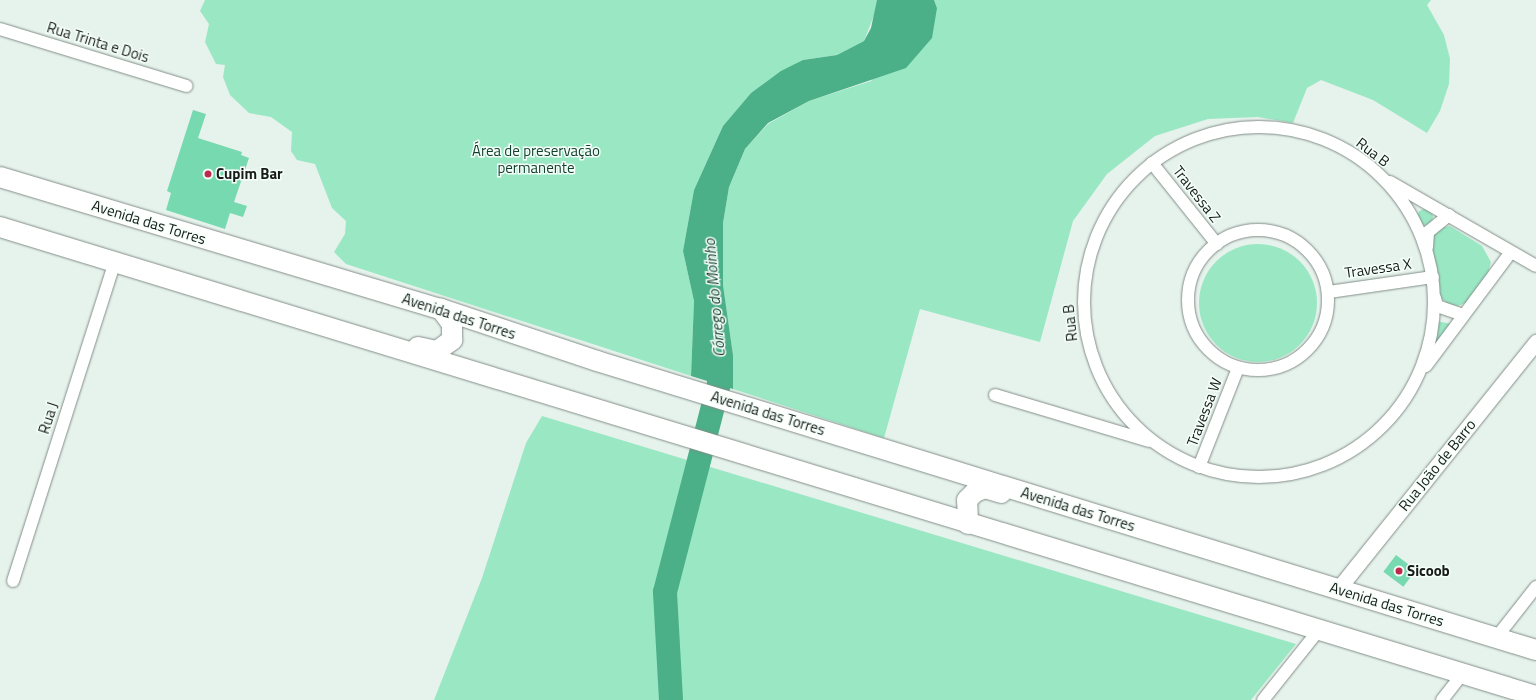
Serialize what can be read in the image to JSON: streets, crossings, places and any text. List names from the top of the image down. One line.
{"streets":{"main road":["Avenida das Torres"],"street":["Rua Trinta e Dois","Rua B","Travessa Z","Travessa X","Travessa W","Rua J","Rua João de Barro"]},"crossings":[["Rua B","Travessa Z"],["Rua B","Travessa X"],["Rua B","Travessa W"],["Travessa Z","Travessa X"],["Travessa Z","Travessa W"],["Avenida das Torres","Rua João de Barro"],["Travessa X","Travessa W"]],"water":["Córrego do Moinho"],"parks":["Área de preservação permanente"],"places":["Cupim Bar","Sicoob"]}
